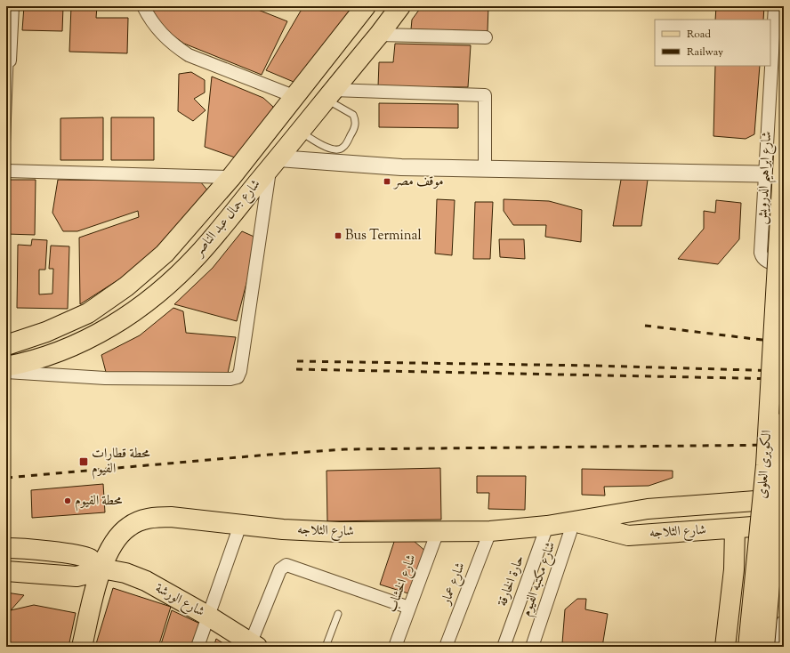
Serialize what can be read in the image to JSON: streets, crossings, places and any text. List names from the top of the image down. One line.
{"streets":{"main road":["شارع جمال عبد الناصر","الكوبرى العلوى","شارع الثلاجه","شارع الورشة"],"street":["شارع ابراهيم الدرويش","شارع مكتبه الفيوم","حارة الخارقة","شارع الخشاب","شارع عمار"]},"crossings":[["شارع الثلاجه","شارع مكتبه الفيوم"],["شارع الثلاجه","حارة الخارقة"],["شارع الثلاجه","شارع الخشاب"],["شارع الثلاجه","شارع عمار"],["شارع الثلاجه","شارع الورشة"]],"places":{"transit":["موقف مصر","Bus Terminal","محطة قطارات الفيوم"],"other":["محطة الفيوم"]},"legend":["Road","Railway"]}
